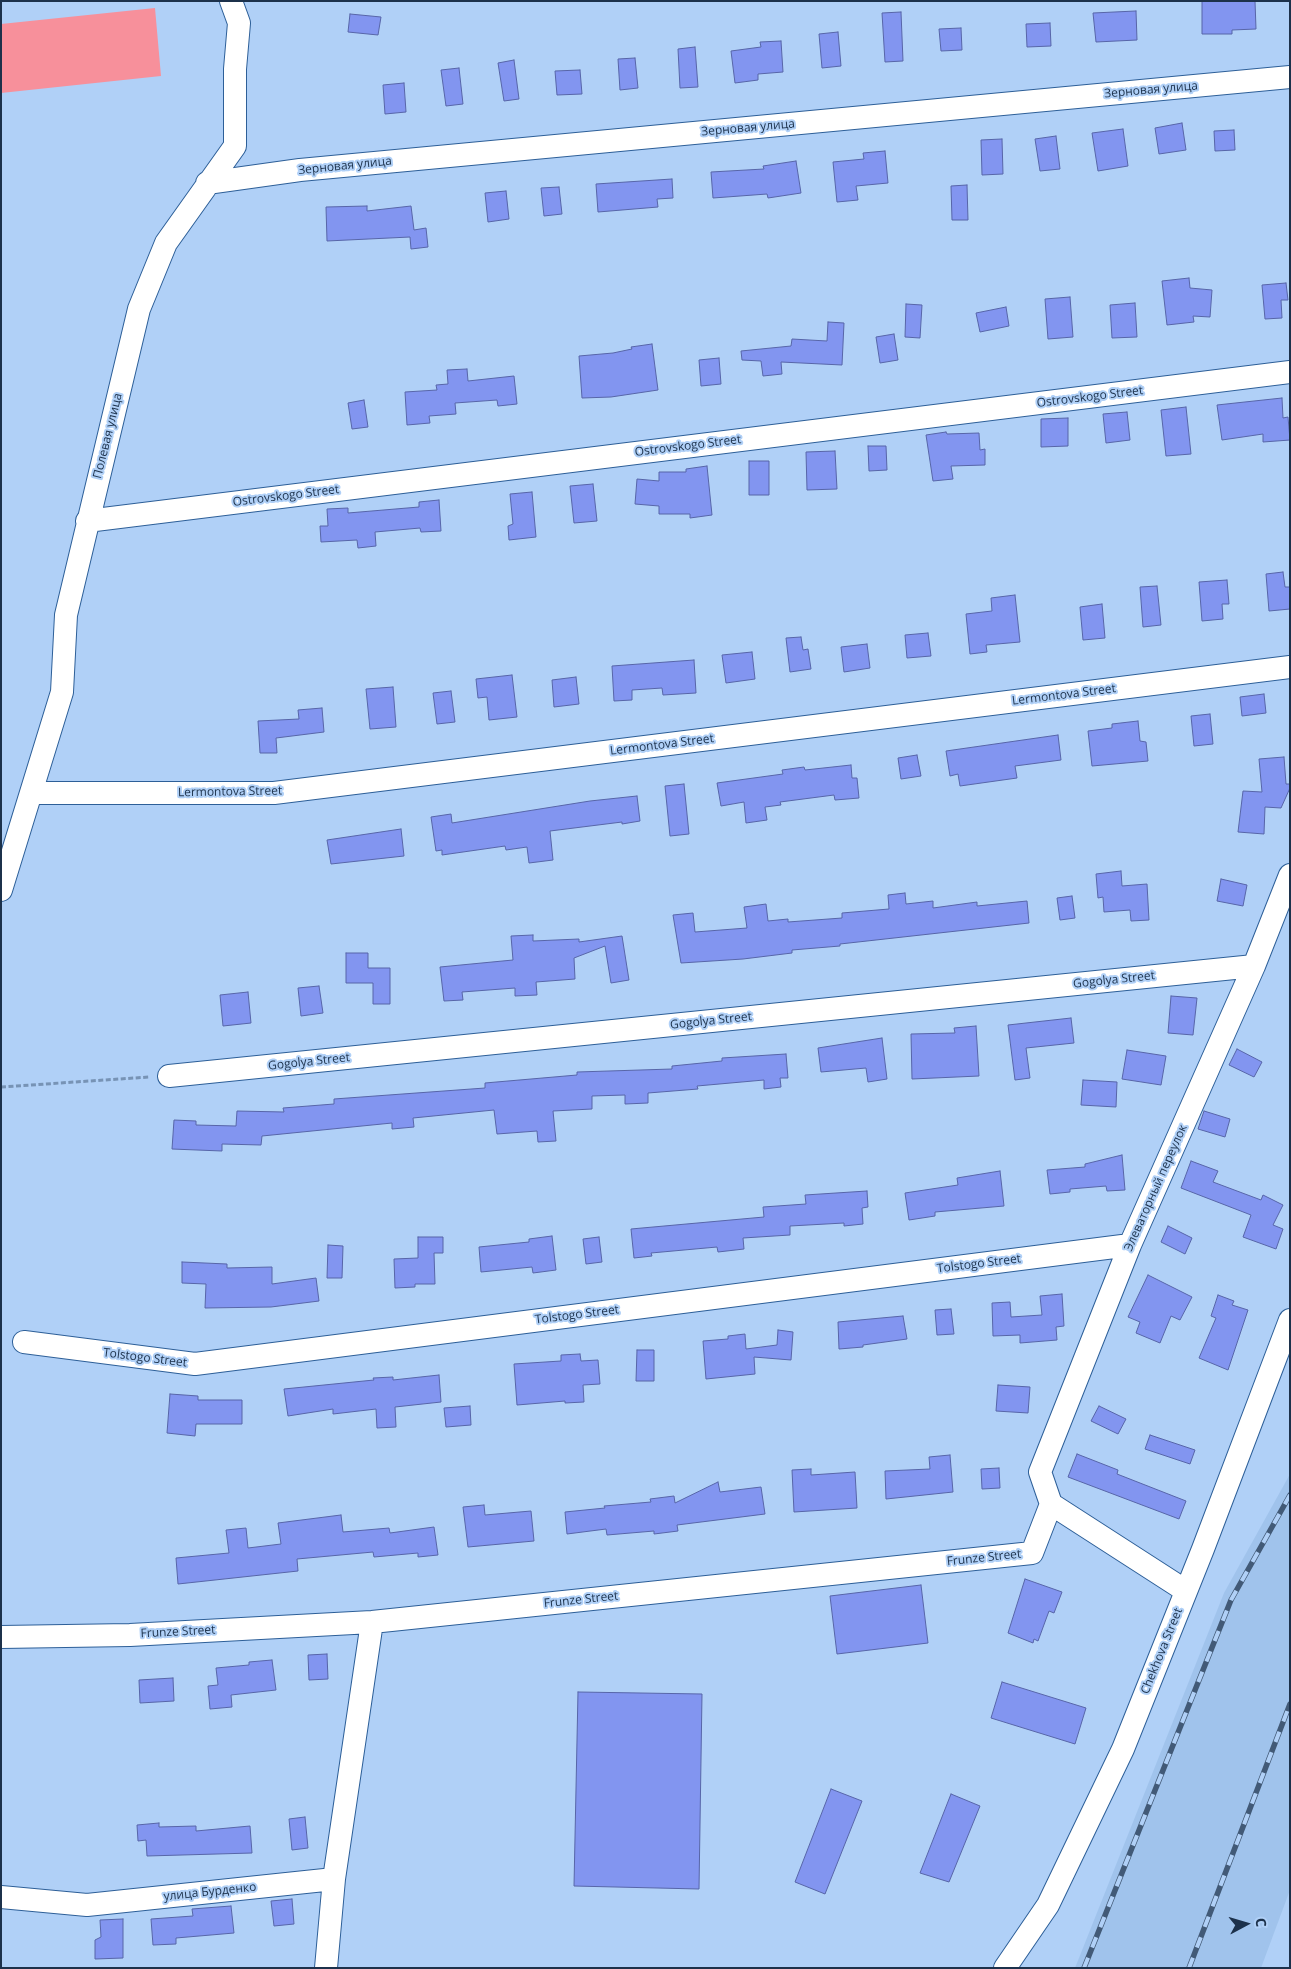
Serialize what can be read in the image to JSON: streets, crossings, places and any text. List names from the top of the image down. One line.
{"streets":{"street":["Зерновая улица","Ostrovskogo Street","Полевая улица","Lermontova Street","Gogolya Street","Элеваторный переулок","Tolstogo Street","Frunze Street","Chekhova Street","улица Бурденко"]},"crossings":[["Зерновая улица","Полевая улица"],["Ostrovskogo Street","Полевая улица"],["Полевая улица","Lermontova Street"],["Gogolya Street","Элеваторный переулок"],["Элеваторный переулок","Tolstogo Street"],["Элеваторный переулок","Frunze Street"]],"north":"right"}
